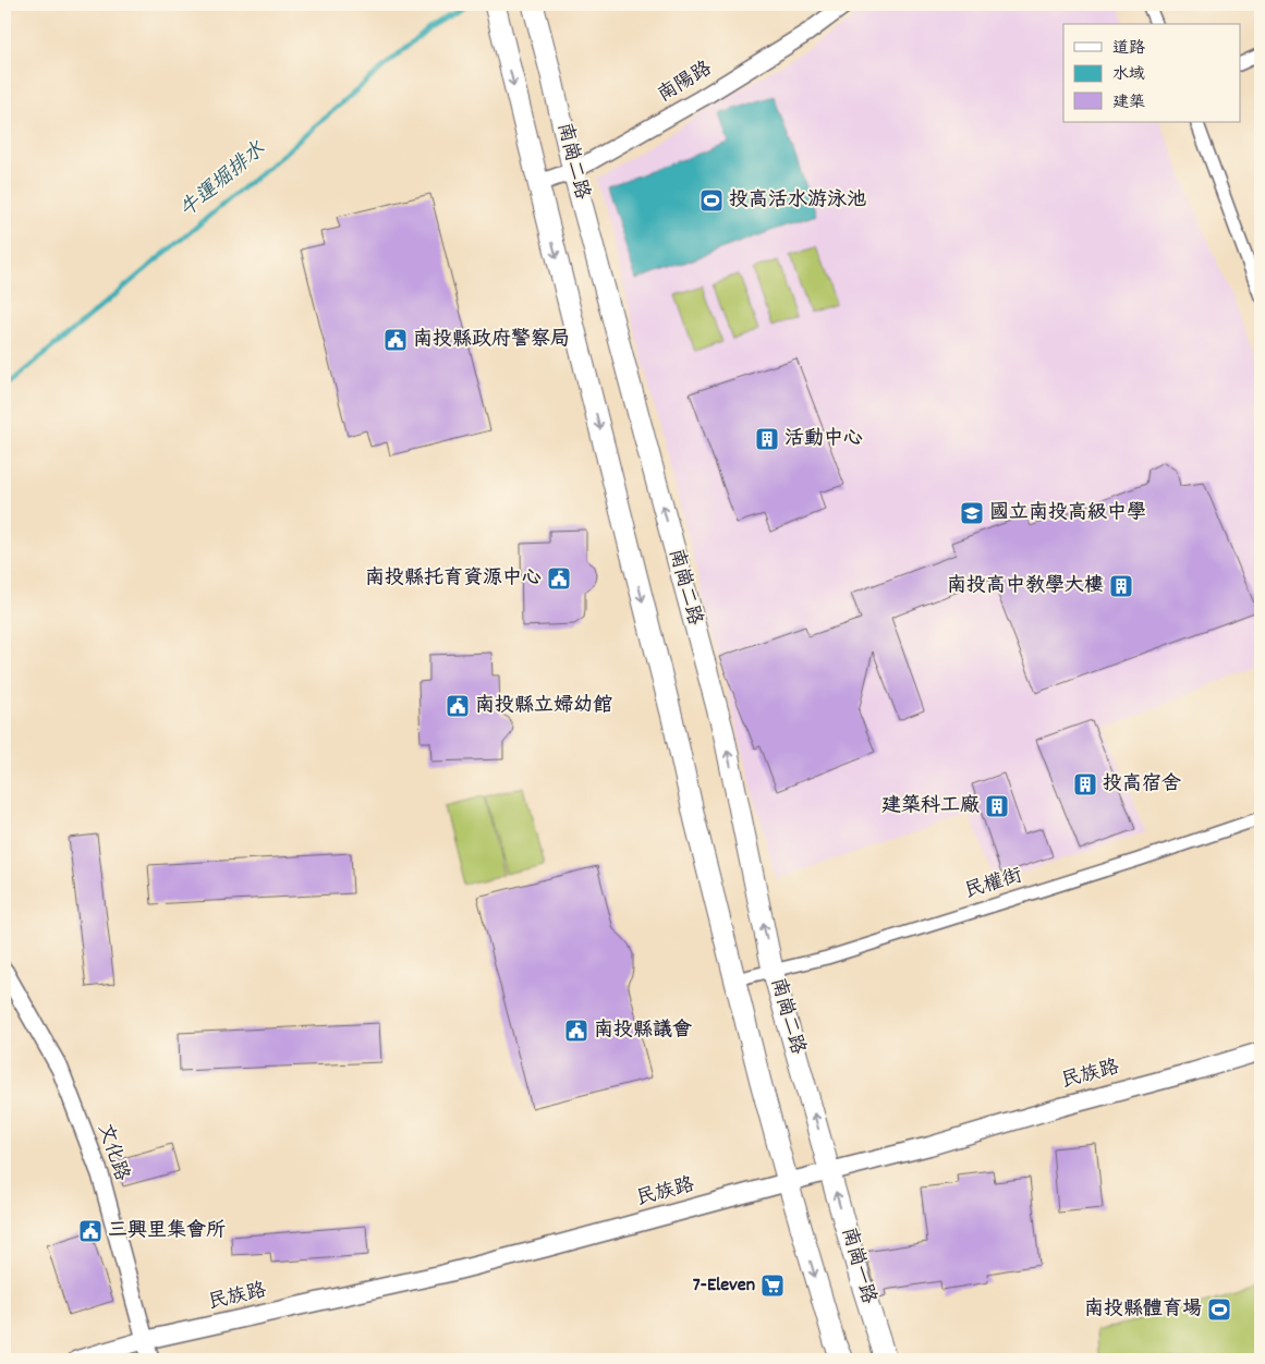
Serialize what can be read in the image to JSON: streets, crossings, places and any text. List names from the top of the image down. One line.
{"streets":{"main road":["南崗二路","民族路","南崗一路"],"street":["南陽路","民權街","文化路"]},"crossings":[["南陽路","南崗二路"],["南崗二路","民權街"],["南崗二路","民族路"],["南崗二路","南崗一路"],["民族路","文化路"],["民族路","南崗一路"]],"water":["牛運堀排水"],"places":{"sports":["投高活水游泳池","南投縣體育場"],"public building":["南投縣政府警察局","南投縣托育資源中心","南投縣立婦幼館","南投縣議會","三興里集會所"],"building":["活動中心","南投高中教學大樓","投高宿舍","建築科工廠"],"school or university":["國立南投高級中學"],"supermarket":["7-Eleven"]},"legend":["道路","水域","建築"]}
